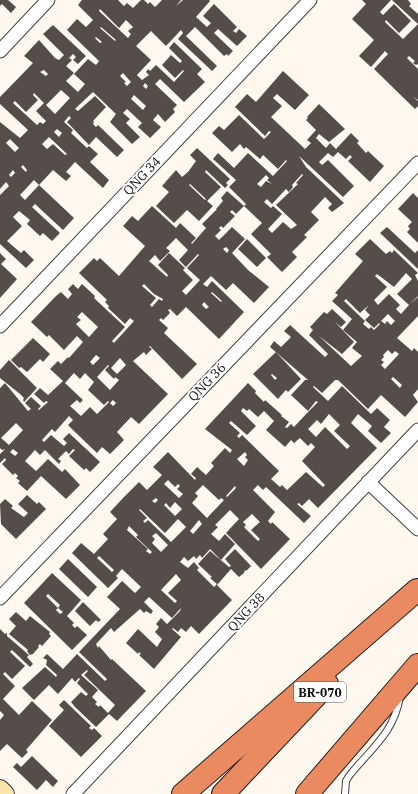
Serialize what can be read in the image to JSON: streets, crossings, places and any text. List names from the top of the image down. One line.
{"streets":{"highway":["BR-070"],"street":["QNG 34","QNG 36","QNG 38"]}}
